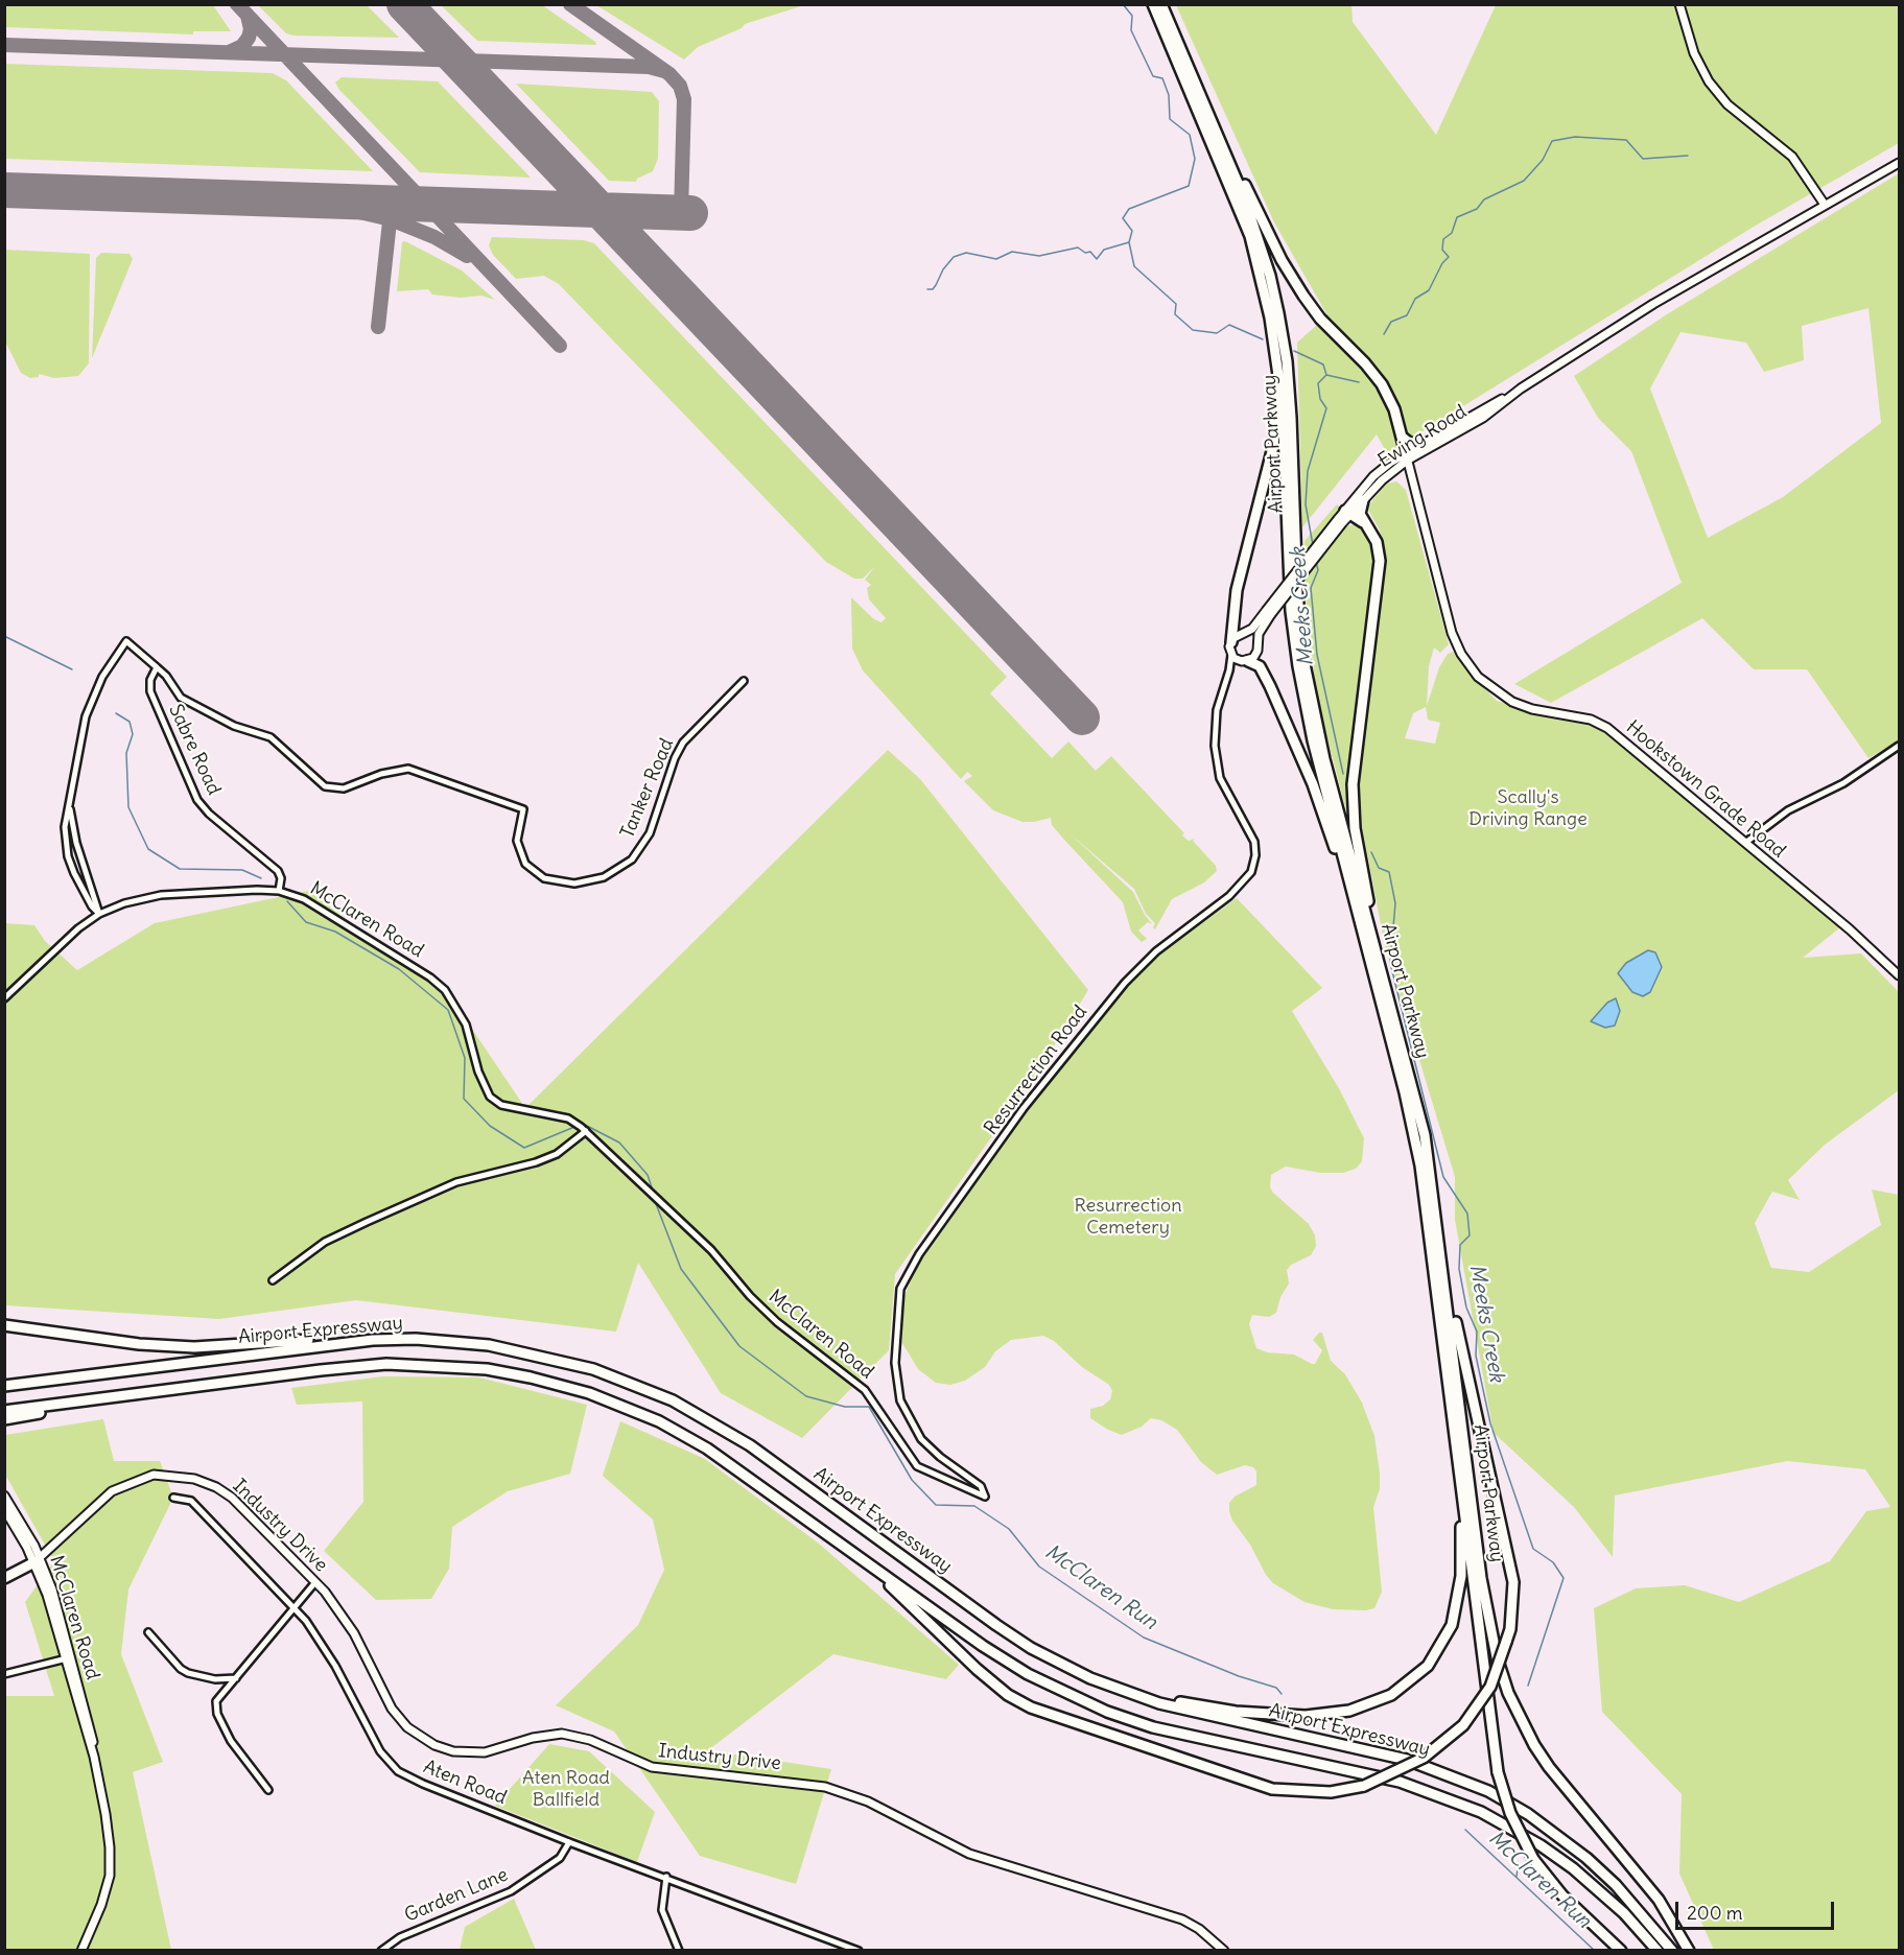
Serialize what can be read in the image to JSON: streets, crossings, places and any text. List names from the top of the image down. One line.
{"streets":{"highway":["Airport Parkway","Airport Expressway"],"street":["Ewing Road","Sabre Road","Tanker Road","Hookstown Grade Road","McClaren Road","Resurrection Road","Industry Drive","Aten Road","Garden Lane"]},"crossings":[["Ewing Road","Hookstown Grade Road"],["Ewing Road","Resurrection Road"],["Sabre Road","Tanker Road"],["Sabre Road","McClaren Road"],["McClaren Road","Resurrection Road"],["McClaren Road","Industry Drive"],["Aten Road","Garden Lane"]],"water":["Meeks Creek","McClaren Run"],"parks":["Scally's Driving Range","Resurrection Cemetery","Aten Road Ballfield"],"scale_bar":"200 m"}
